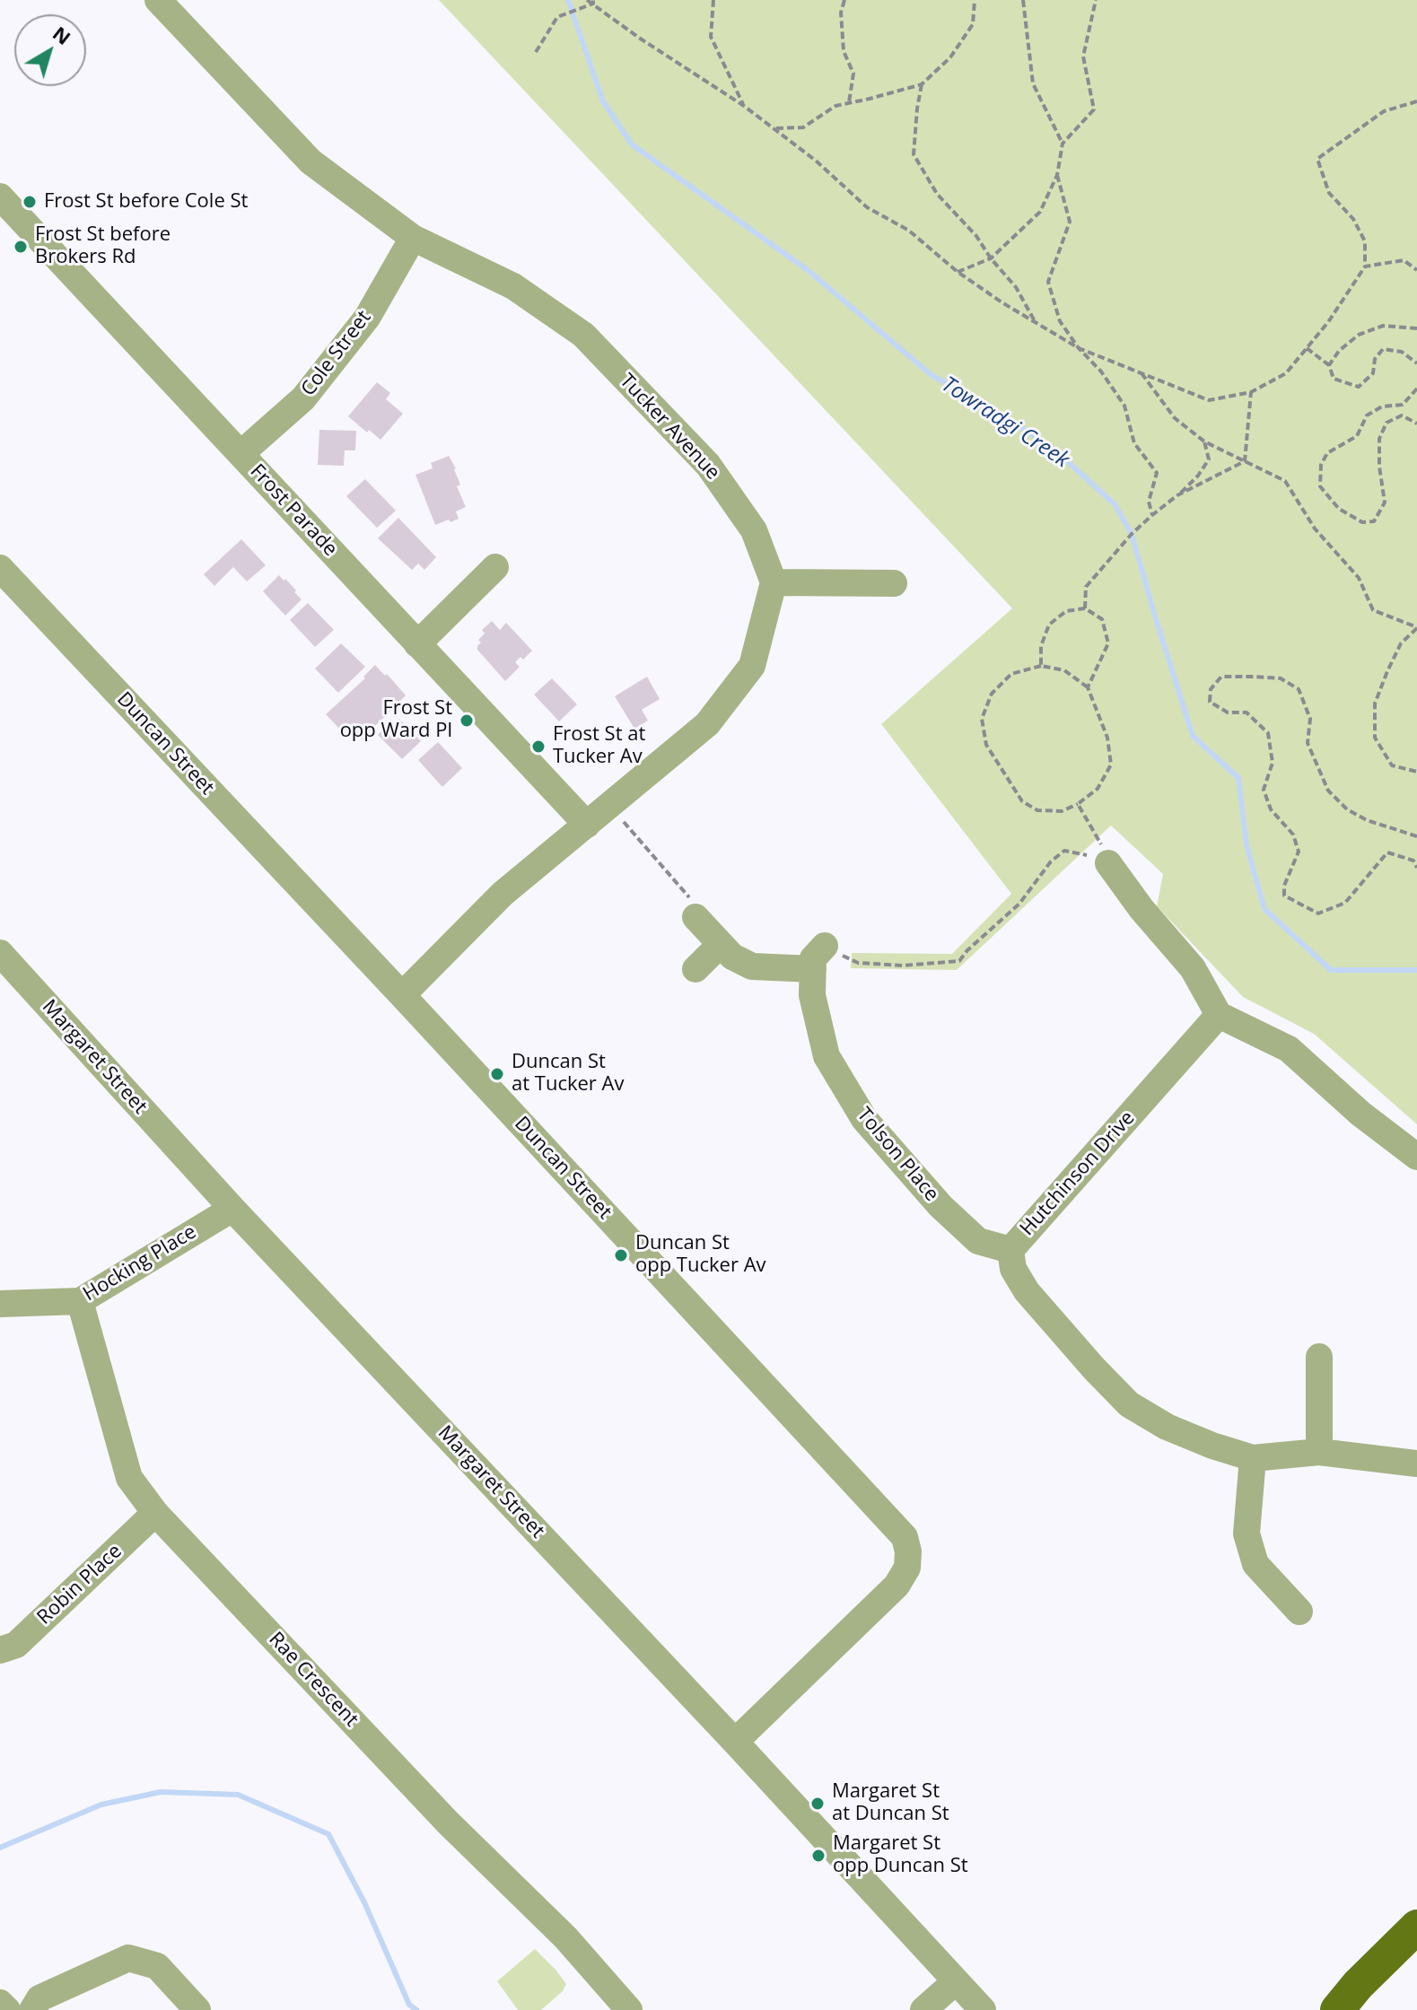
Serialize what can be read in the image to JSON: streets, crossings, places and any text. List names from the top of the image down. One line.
{"streets":{"street":["Cole Street","Tucker Avenue","Frost Parade","Duncan Street","Margaret Street","Tolson Place","Hutchinson Drive","Hocking Place","Robin Place","Rae Crescent"]},"crossings":[["Cole Street","Tucker Avenue"],["Cole Street","Frost Parade"],["Duncan Street","Margaret Street"],["Margaret Street","Hocking Place"],["Tolson Place","Hutchinson Drive"],["Hocking Place","Rae Crescent"],["Robin Place","Rae Crescent"]],"water":["Towradgi Creek"],"places":["Frost St before Cole St","Frost St before Brokers Rd","Frost St opp Ward Pl","Frost St at Tucker Av","Duncan St at Tucker Av","Duncan St opp Tucker Av","Margaret St at Duncan St","Margaret St opp Duncan St"],"north":"top right"}
